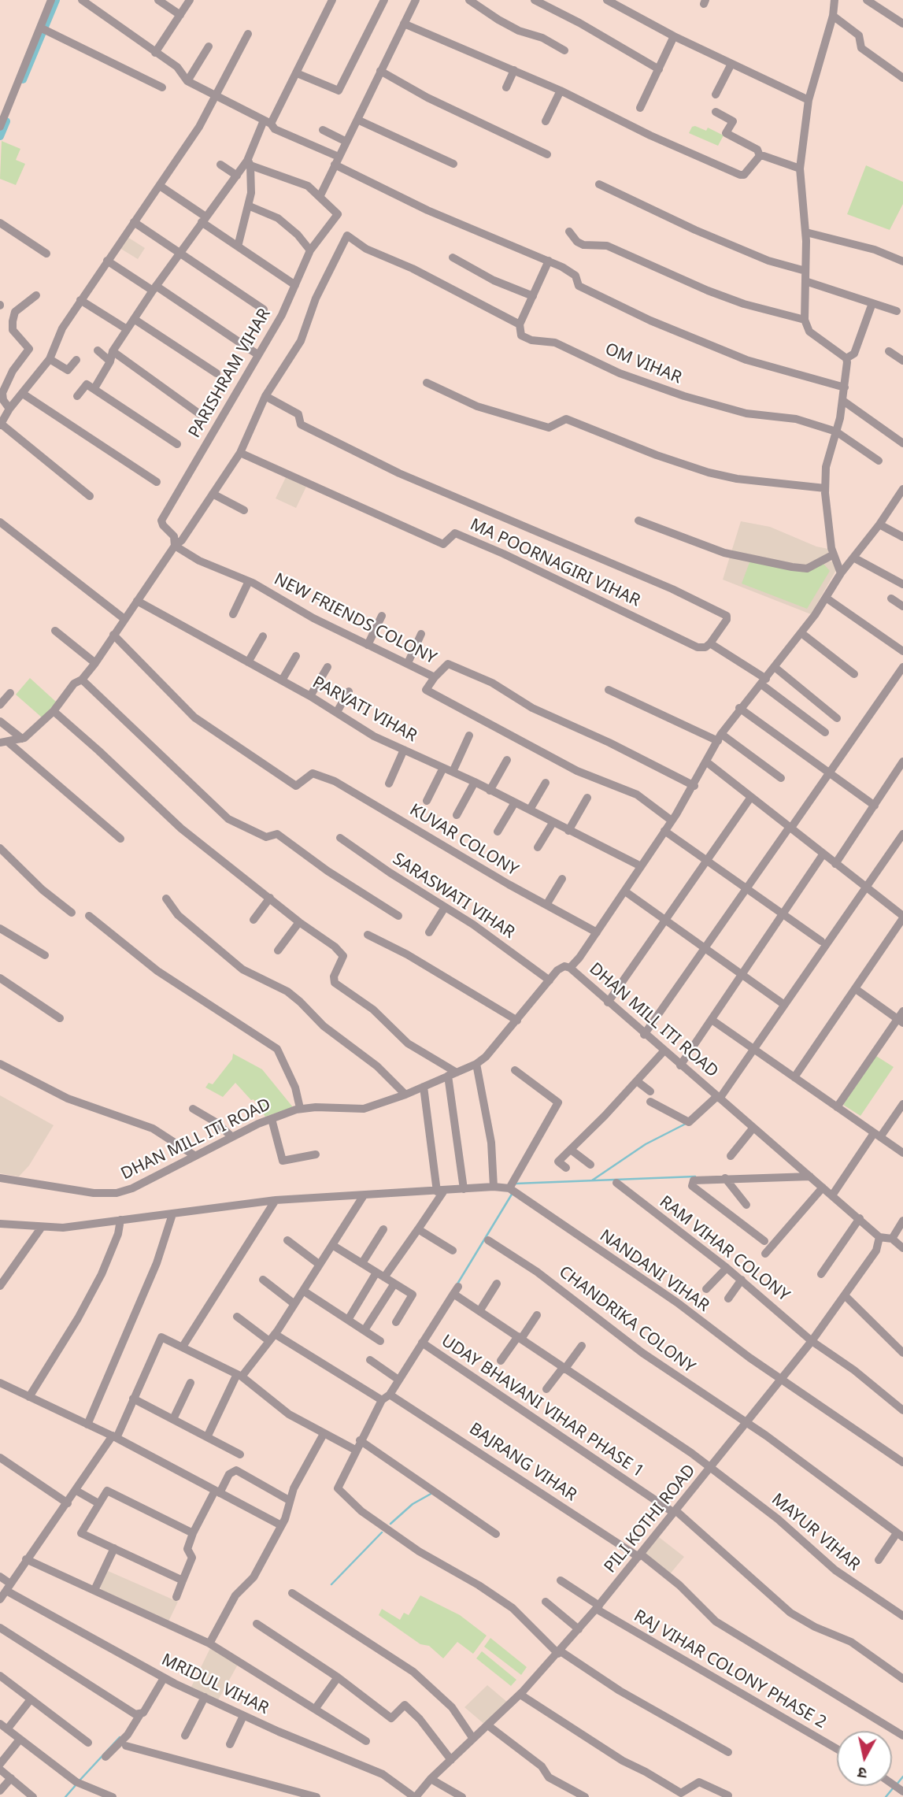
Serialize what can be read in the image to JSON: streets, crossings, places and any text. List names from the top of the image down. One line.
{"streets":{"street":["OM VIHAR","PARISHRAM VIHAR","MA POORNAGIRI VIHAR","NEW FRIENDS COLONY","PARVATI VIHAR","KUVAR COLONY","SARASWATI VIHAR","DHAN MILL ITI ROAD","RAM VIHAR COLONY","NANDANI VIHAR","CHANDRIKA COLONY","UDAY BHAVANI VIHAR PHASE 1","BAJRANG VIHAR","PILI KOTHI ROAD","MAYUR VIHAR","RAJ VIHAR COLONY PHASE 2","MRIDUL VIHAR"]},"crossings":[["PARISHRAM VIHAR","NEW FRIENDS COLONY"],["SARASWATI VIHAR","DHAN MILL ITI ROAD"],["DHAN MILL ITI ROAD","PILI KOTHI ROAD"],["RAM VIHAR COLONY","PILI KOTHI ROAD"],["NANDANI VIHAR","PILI KOTHI ROAD"],["CHANDRIKA COLONY","PILI KOTHI ROAD"],["UDAY BHAVANI VIHAR PHASE 1","PILI KOTHI ROAD"],["UDAY BHAVANI VIHAR PHASE 1","MAYUR VIHAR"],["BAJRANG VIHAR","PILI KOTHI ROAD"],["PILI KOTHI ROAD","MAYUR VIHAR"],["PILI KOTHI ROAD","RAJ VIHAR COLONY PHASE 2"],["PILI KOTHI ROAD","MRIDUL VIHAR"]],"north":"bottom"}
